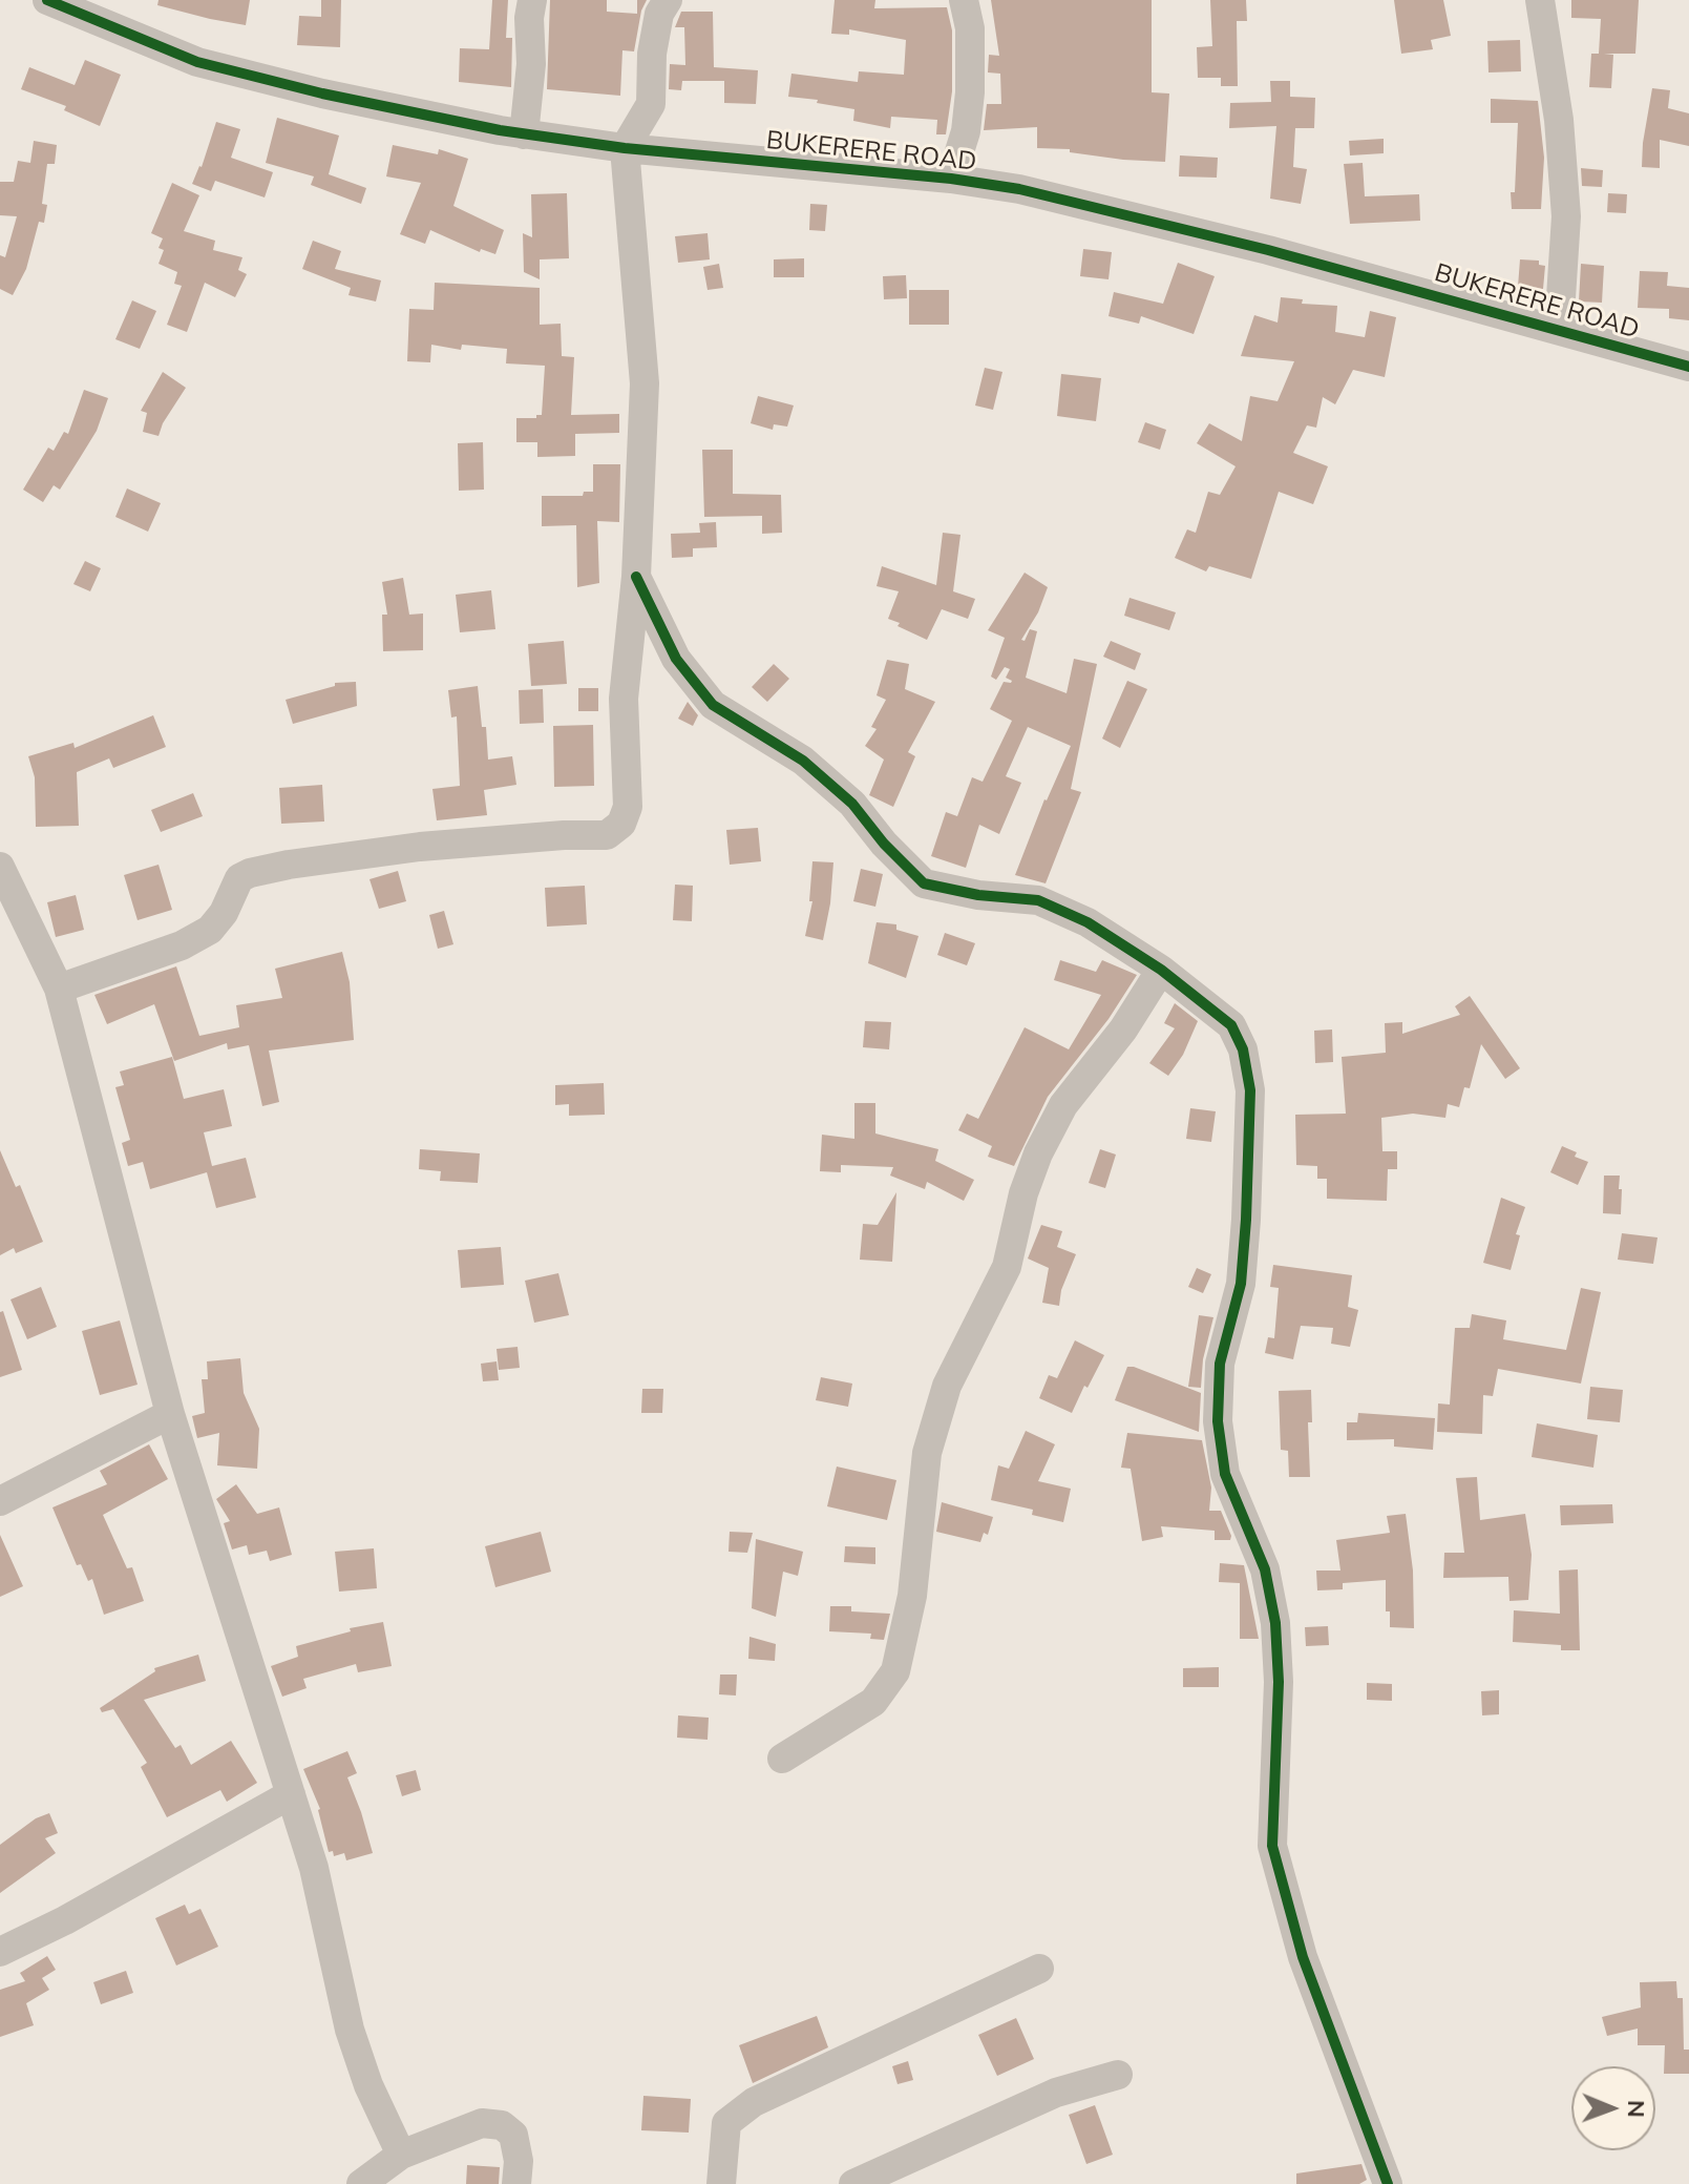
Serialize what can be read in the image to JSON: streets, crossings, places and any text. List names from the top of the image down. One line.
{"streets":{"street":["BUKERERE ROAD"]},"north":"right"}
